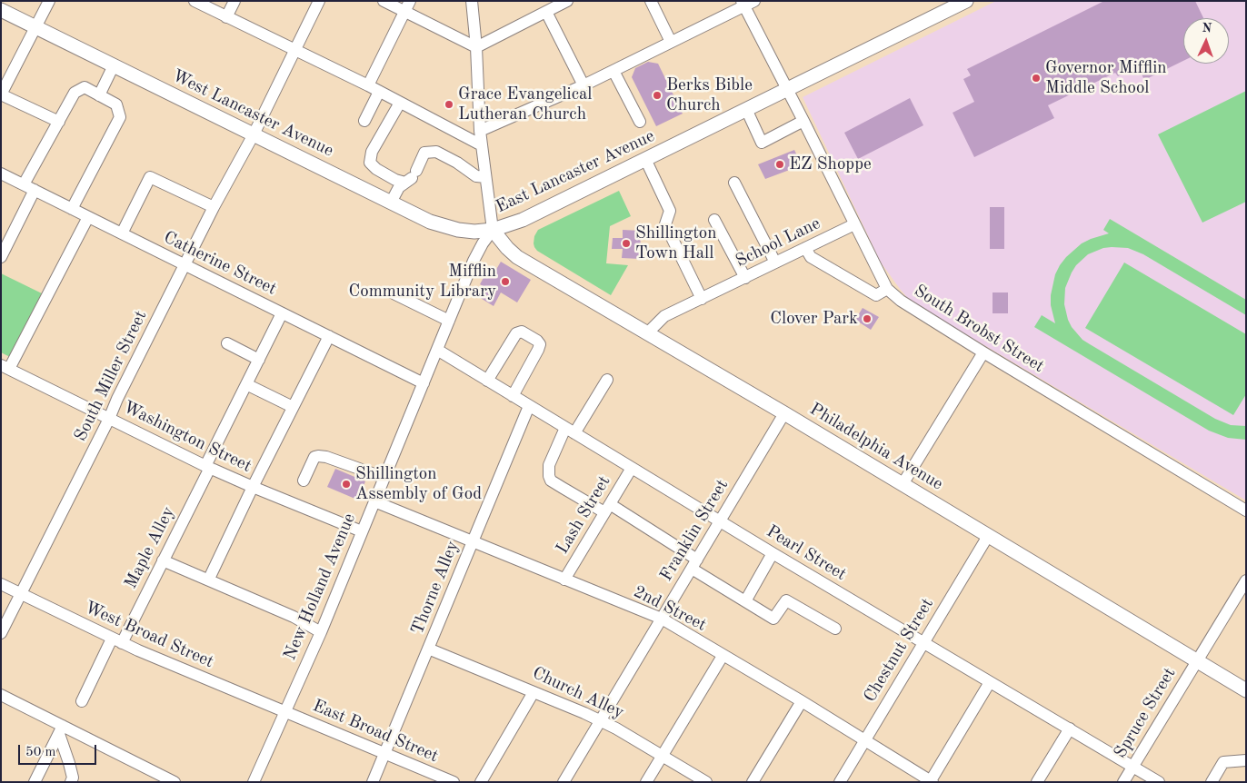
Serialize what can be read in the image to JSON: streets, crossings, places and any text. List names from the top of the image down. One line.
{"streets":{"main road":["West Lancaster Avenue","East Lancaster Avenue","Philadelphia Avenue"],"street":["School Lane","Catherine Street","South Brobst Street","South Miller Street","Washington Street","Lash Street","Franklin Street","Maple Alley","Pearl Street","New Holland Avenue","Thorne Alley","2nd Street","West Broad Street","Chestnut Street","Church Alley","Spruce Street","East Broad Street"]},"crossings":[["West Lancaster Avenue","East Lancaster Avenue"],["West Lancaster Avenue","South Miller Street"],["West Lancaster Avenue","Philadelphia Avenue"],["West Lancaster Avenue","New Holland Avenue"],["East Lancaster Avenue","South Brobst Street"],["East Lancaster Avenue","Philadelphia Avenue"],["East Lancaster Avenue","New Holland Avenue"],["School Lane","South Brobst Street"],["School Lane","Philadelphia Avenue"],["Catherine Street","South Miller Street"],["Catherine Street","Maple Alley"],["Catherine Street","New Holland Avenue"],["South Miller Street","Washington Street"],["South Miller Street","West Broad Street"],["Washington Street","Maple Alley"],["Washington Street","New Holland Avenue"],["Philadelphia Avenue","Franklin Street"],["Philadelphia Avenue","New Holland Avenue"],["Philadelphia Avenue","Chestnut Street"],["Philadelphia Avenue","Spruce Street"],["Lash Street","Pearl Street"],["Lash Street","2nd Street"],["Franklin Street","Pearl Street"],["Franklin Street","2nd Street"],["Franklin Street","Church Alley"],["Maple Alley","West Broad Street"],["Pearl Street","New Holland Avenue"],["Pearl Street","Thorne Alley"],["Pearl Street","Chestnut Street"],["Pearl Street","Spruce Street"],["New Holland Avenue","2nd Street"],["New Holland Avenue","West Broad Street"],["New Holland Avenue","East Broad Street"],["Thorne Alley","2nd Street"],["Thorne Alley","Church Alley"],["Thorne Alley","East Broad Street"],["2nd Street","Chestnut Street"],["West Broad Street","East Broad Street"]],"places":["Governor Mifflin Middle School","Berks Bible Church","Grace Evangelical Lutheran Church","EZ Shoppe","Shillington Town Hall","Mifflin Community Library","Clover Park","Shillington Assembly of God"],"scale_bar":"50 m","north":"top"}
